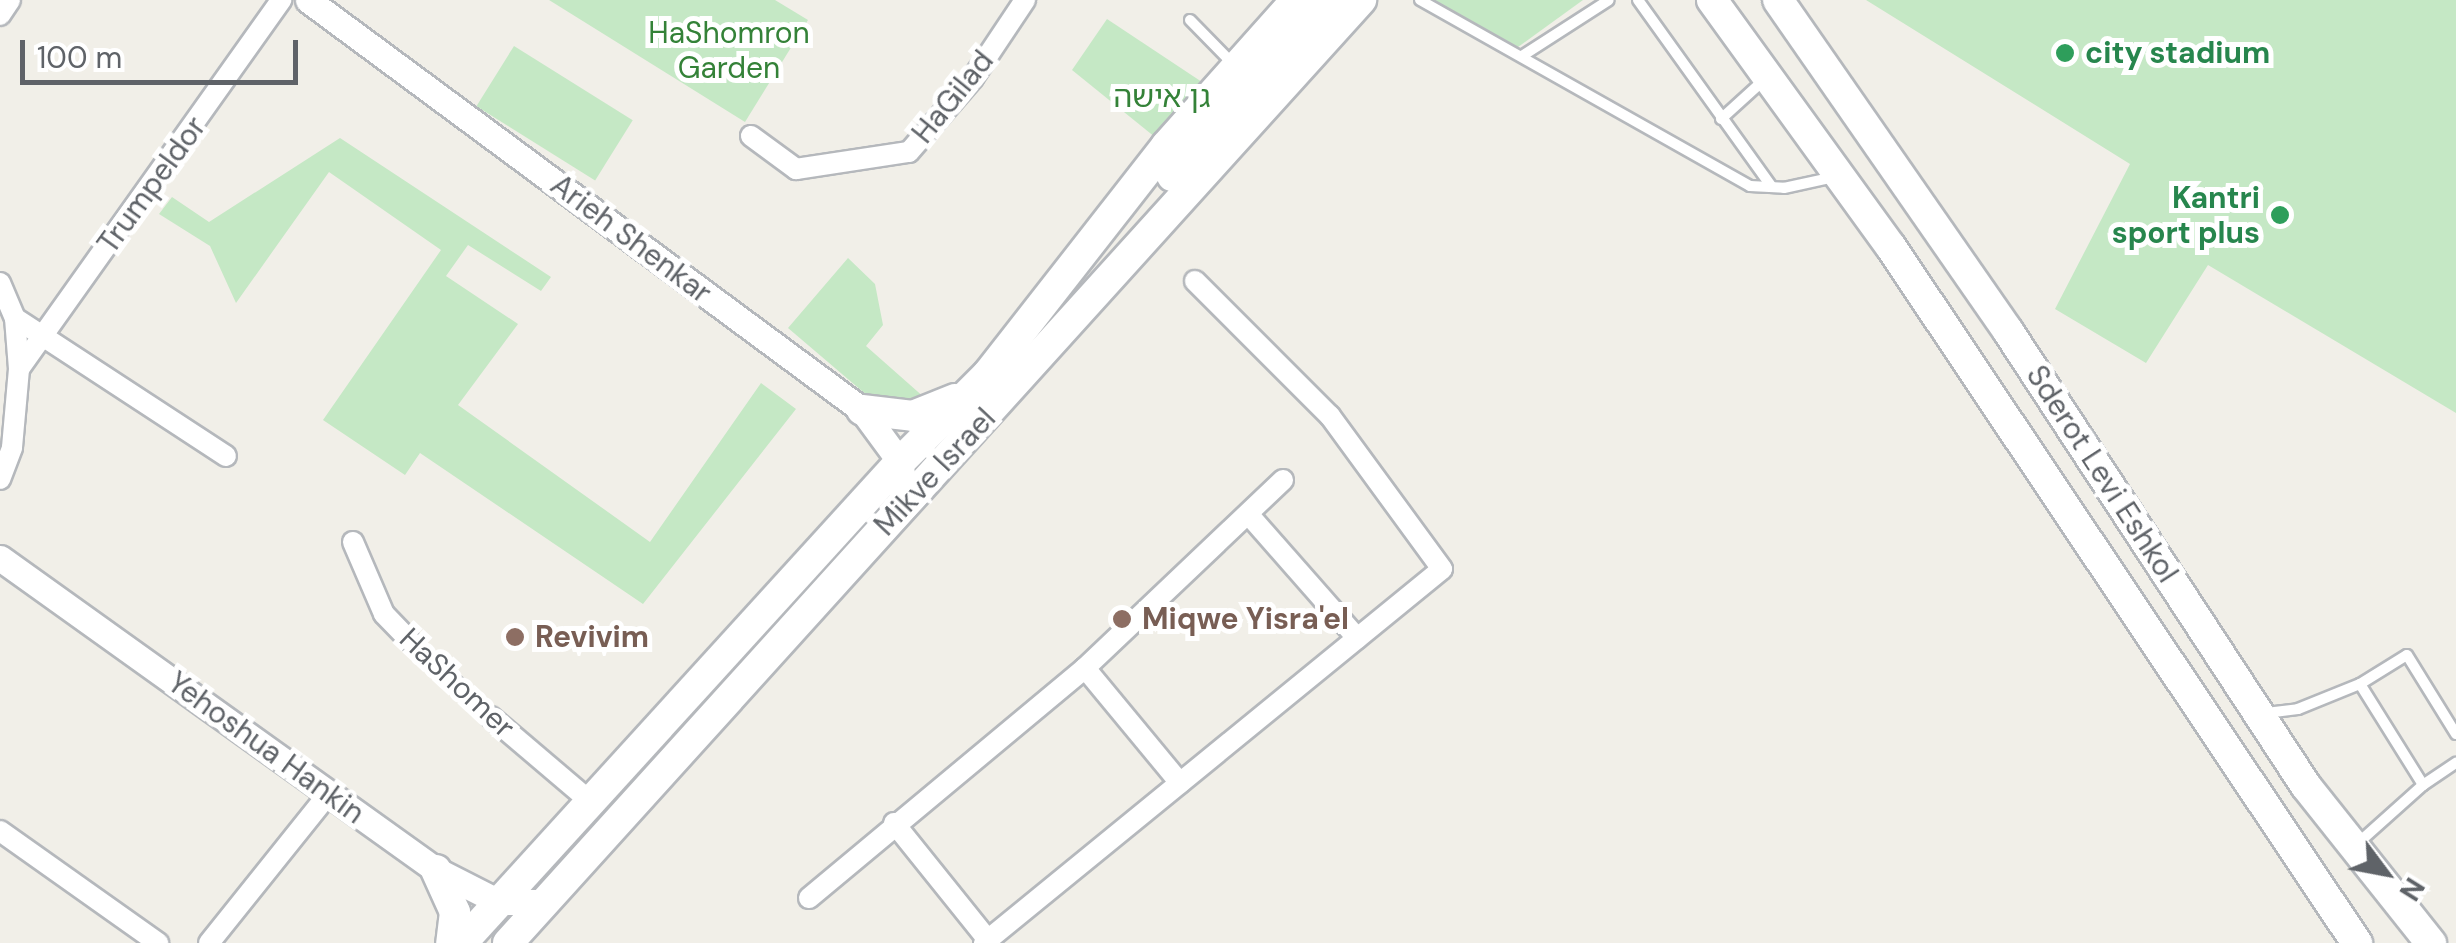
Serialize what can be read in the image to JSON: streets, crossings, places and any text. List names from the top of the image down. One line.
{"streets":{"main road":["Mikve Israel","Sderot Levi Eshkol"],"street":["HaGilad","Trumpeldor","Arieh Shenkar","HaShomer","Yehoshua Hankin"]},"crossings":[["Arieh Shenkar","Mikve Israel"],["Mikve Israel","HaShomer"],["Mikve Israel","Yehoshua Hankin"]],"parks":["HaShomron Garden","גן אישה"],"places":["city stadium","Kantri sport plus","Miqwe Yisra'el","Revivim"],"scale_bar":"100 m","north":"bottom right"}
